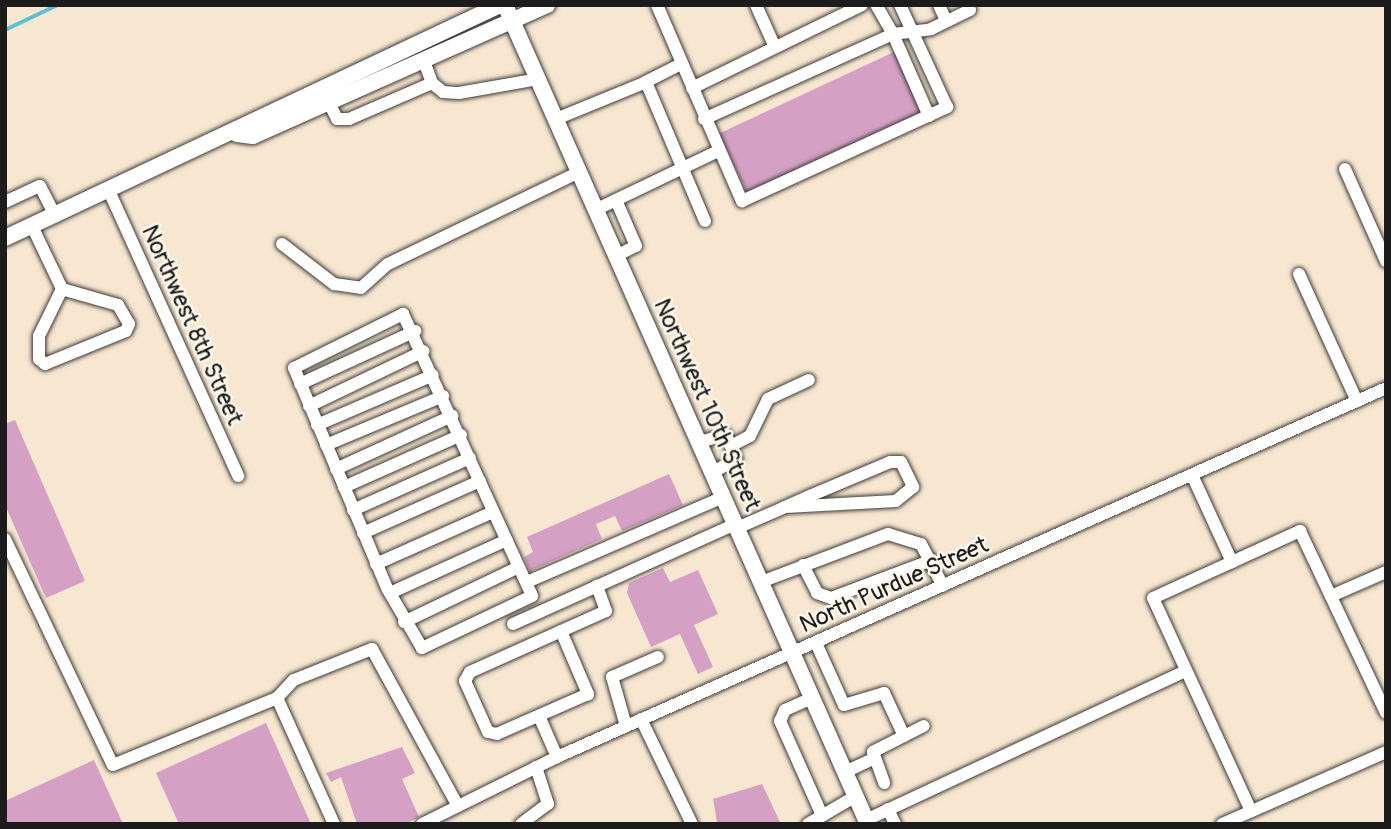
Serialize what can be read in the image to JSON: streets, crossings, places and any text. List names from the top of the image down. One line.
{"streets":{"main road":["Northwest 10th Street"],"street":["Northwest 8th Street","North Purdue Street"]},"crossings":[["Northwest 10th Street","North Purdue Street"]]}
